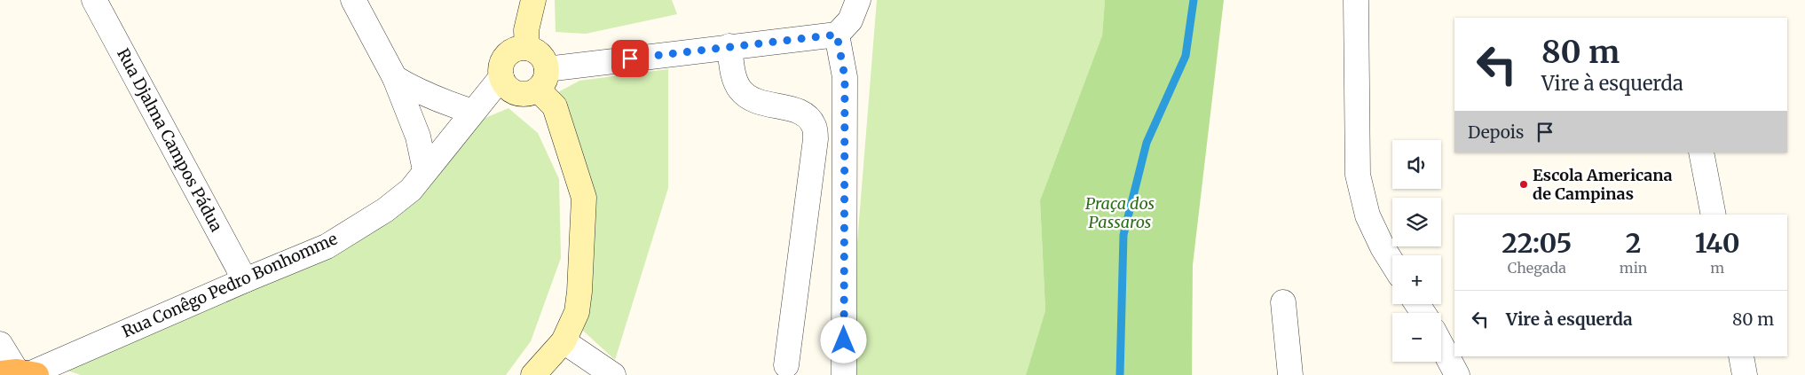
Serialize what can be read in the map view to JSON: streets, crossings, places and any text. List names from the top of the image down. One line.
{"streets":{"street":["Rua Djalma Campos Pádua","Rua Conêgo Pedro Bonhomme"]},"crossings":[["Rua Djalma Campos Pádua","Rua Conêgo Pedro Bonhomme"]],"parks":["Praça dos Passaros"],"places":["Escola Americana de Campinas"],"page":{"turn":["80 m","Vire à esquerda"],"then":"Depois","map_buttons":["+","−"],"eta":["22:05","Chegada","2","min","140","m"],"list":[{"name":"Vire à esquerda","value":"80 m"}]}}
